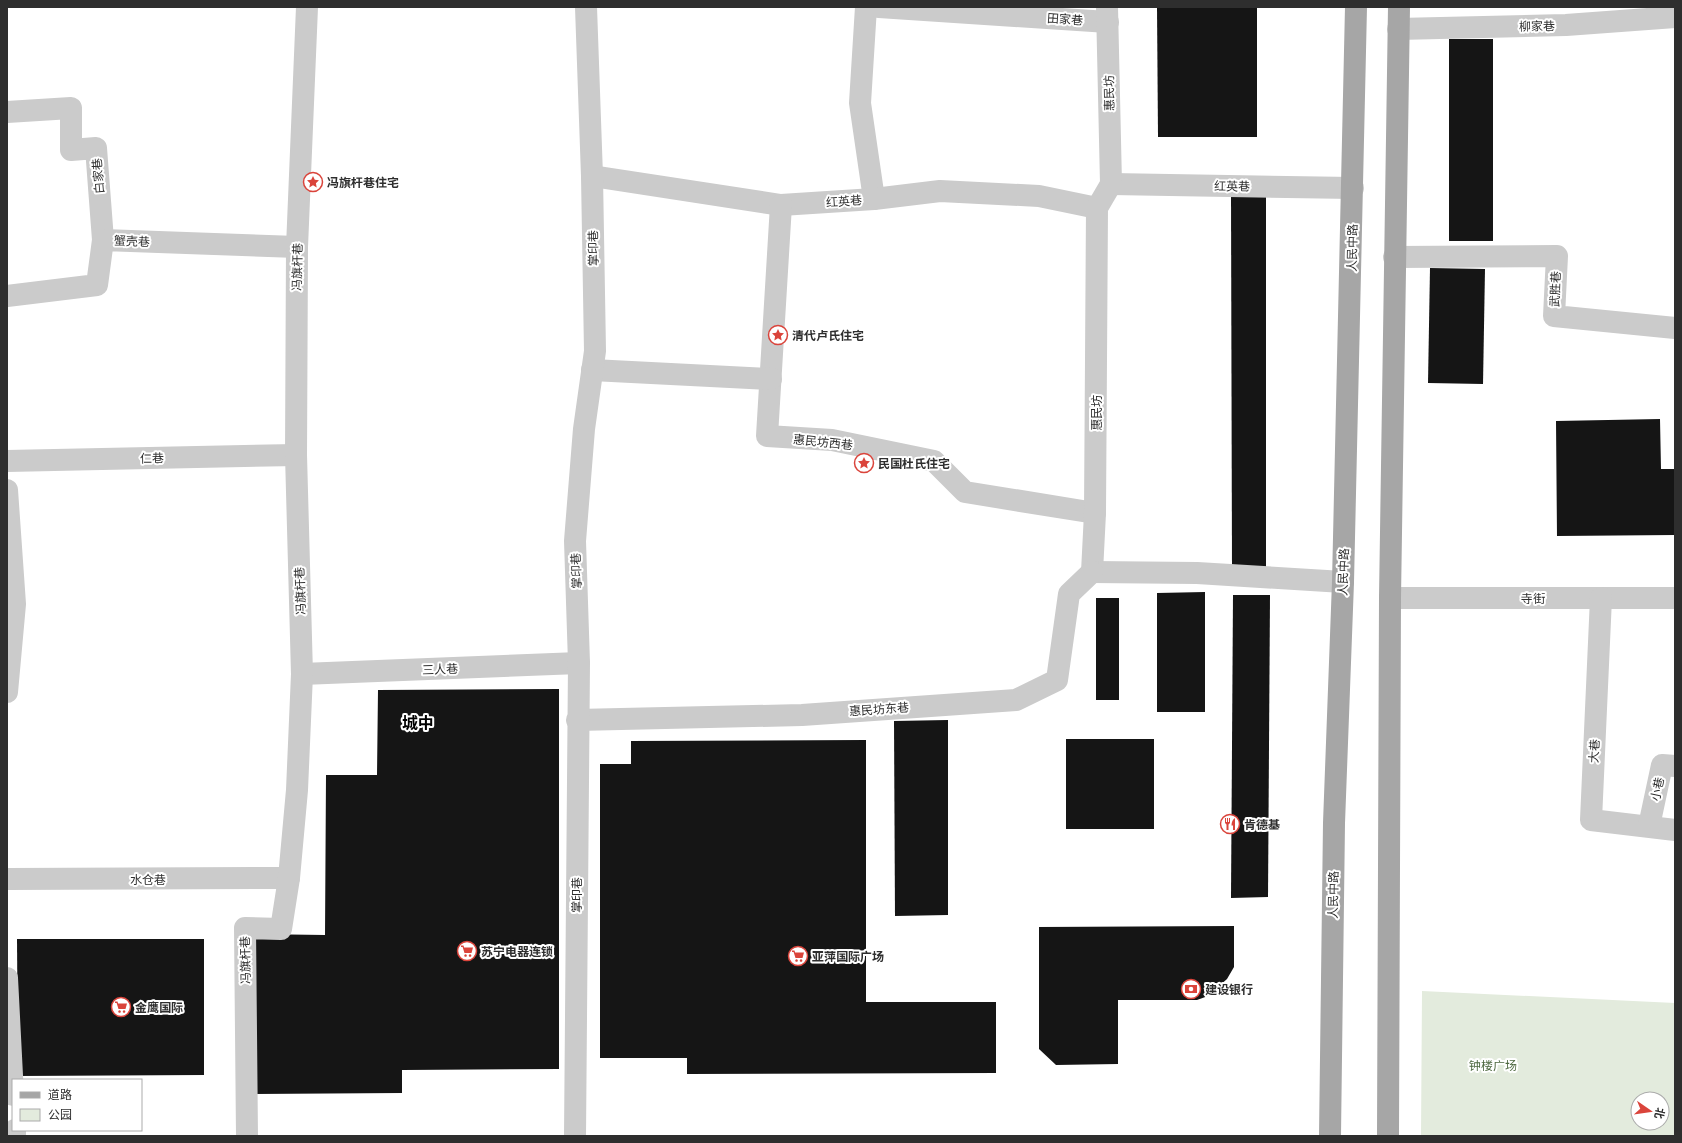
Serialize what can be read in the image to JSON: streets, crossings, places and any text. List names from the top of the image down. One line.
{"streets":{"main road":["人民中路"],"lane":["田家巷","柳家巷","惠民坊","白家巷","红英巷","蟹壳巷","掌印巷","冯旗杆巷","武胜巷","惠民坊西巷","仁巷","寺街","三人巷","惠民坊东巷","大巷","小巷","水仓巷"]},"crossings":[["田家巷","惠民坊"],["惠民坊","红英巷"],["惠民坊","惠民坊西巷"],["惠民坊","惠民坊东巷"],["白家巷","蟹壳巷"],["红英巷","掌印巷"],["红英巷","人民中路"],["红英巷","惠民坊西巷"],["蟹壳巷","冯旗杆巷"],["掌印巷","三人巷"],["掌印巷","惠民坊东巷"],["冯旗杆巷","仁巷"],["冯旗杆巷","三人巷"],["冯旗杆巷","水仓巷"],["寺街","大巷"],["大巷","小巷"]],"districts":["城中"],"parks":["钟楼广场"],"places":{"place":["冯旗杆巷住宅","清代卢氏住宅","民国杜氏住宅"],"restaurant":["肯德基"],"supermarket":["苏宁电器连锁","亚萍国际广场","金鹰国际"],"bank":["建设银行"]},"legend":["道路","公园"],"north":"right"}
